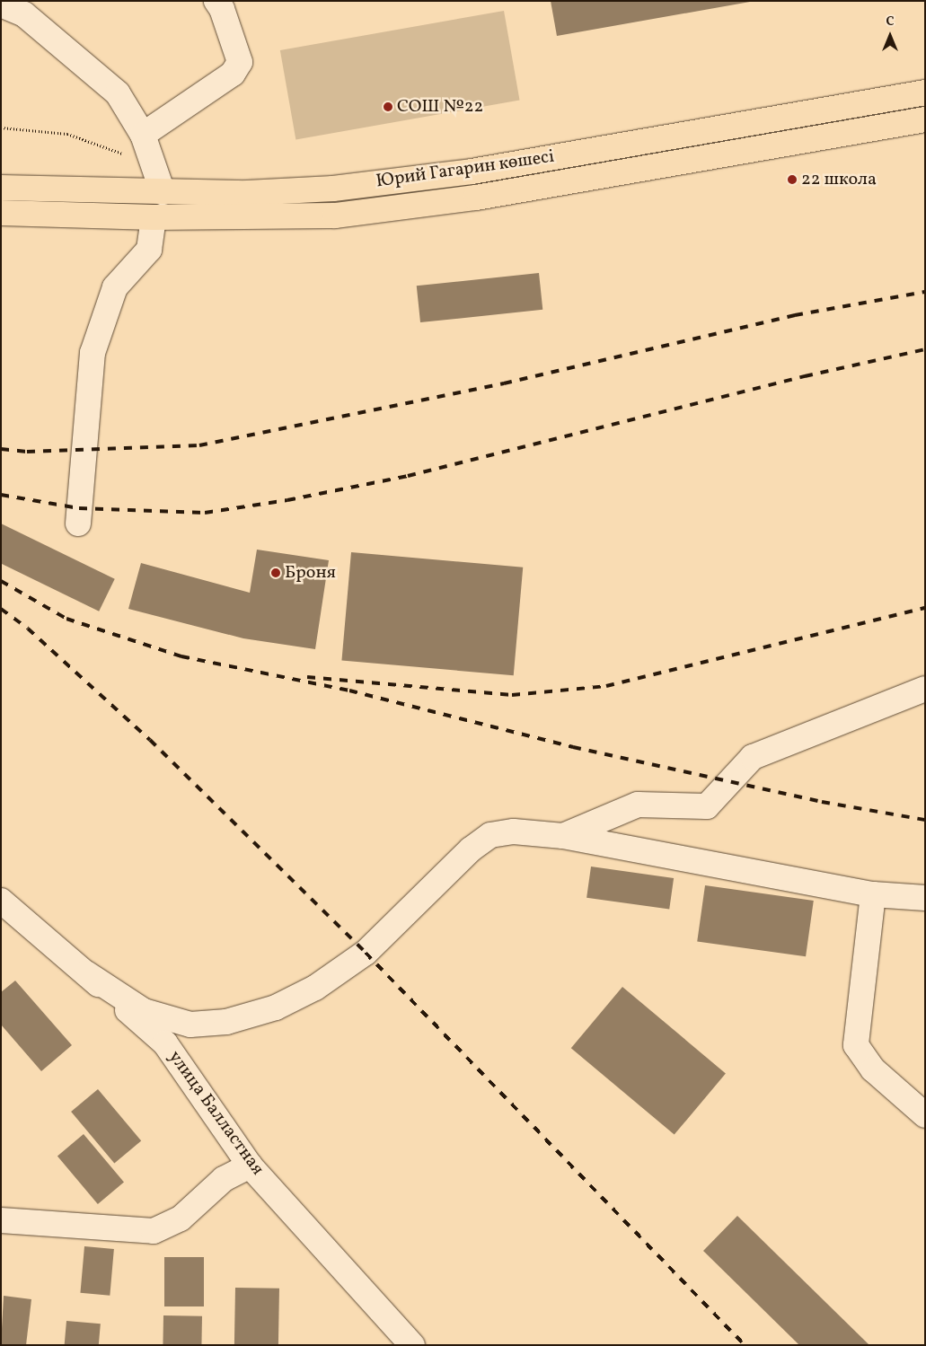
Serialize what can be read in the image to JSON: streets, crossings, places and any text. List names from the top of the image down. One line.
{"streets":{"main road":["Юрий Гагарин көшесі"],"street":["улица Балластная"]},"places":["СОШ №22","22 школа","Броня"],"north":"top"}
